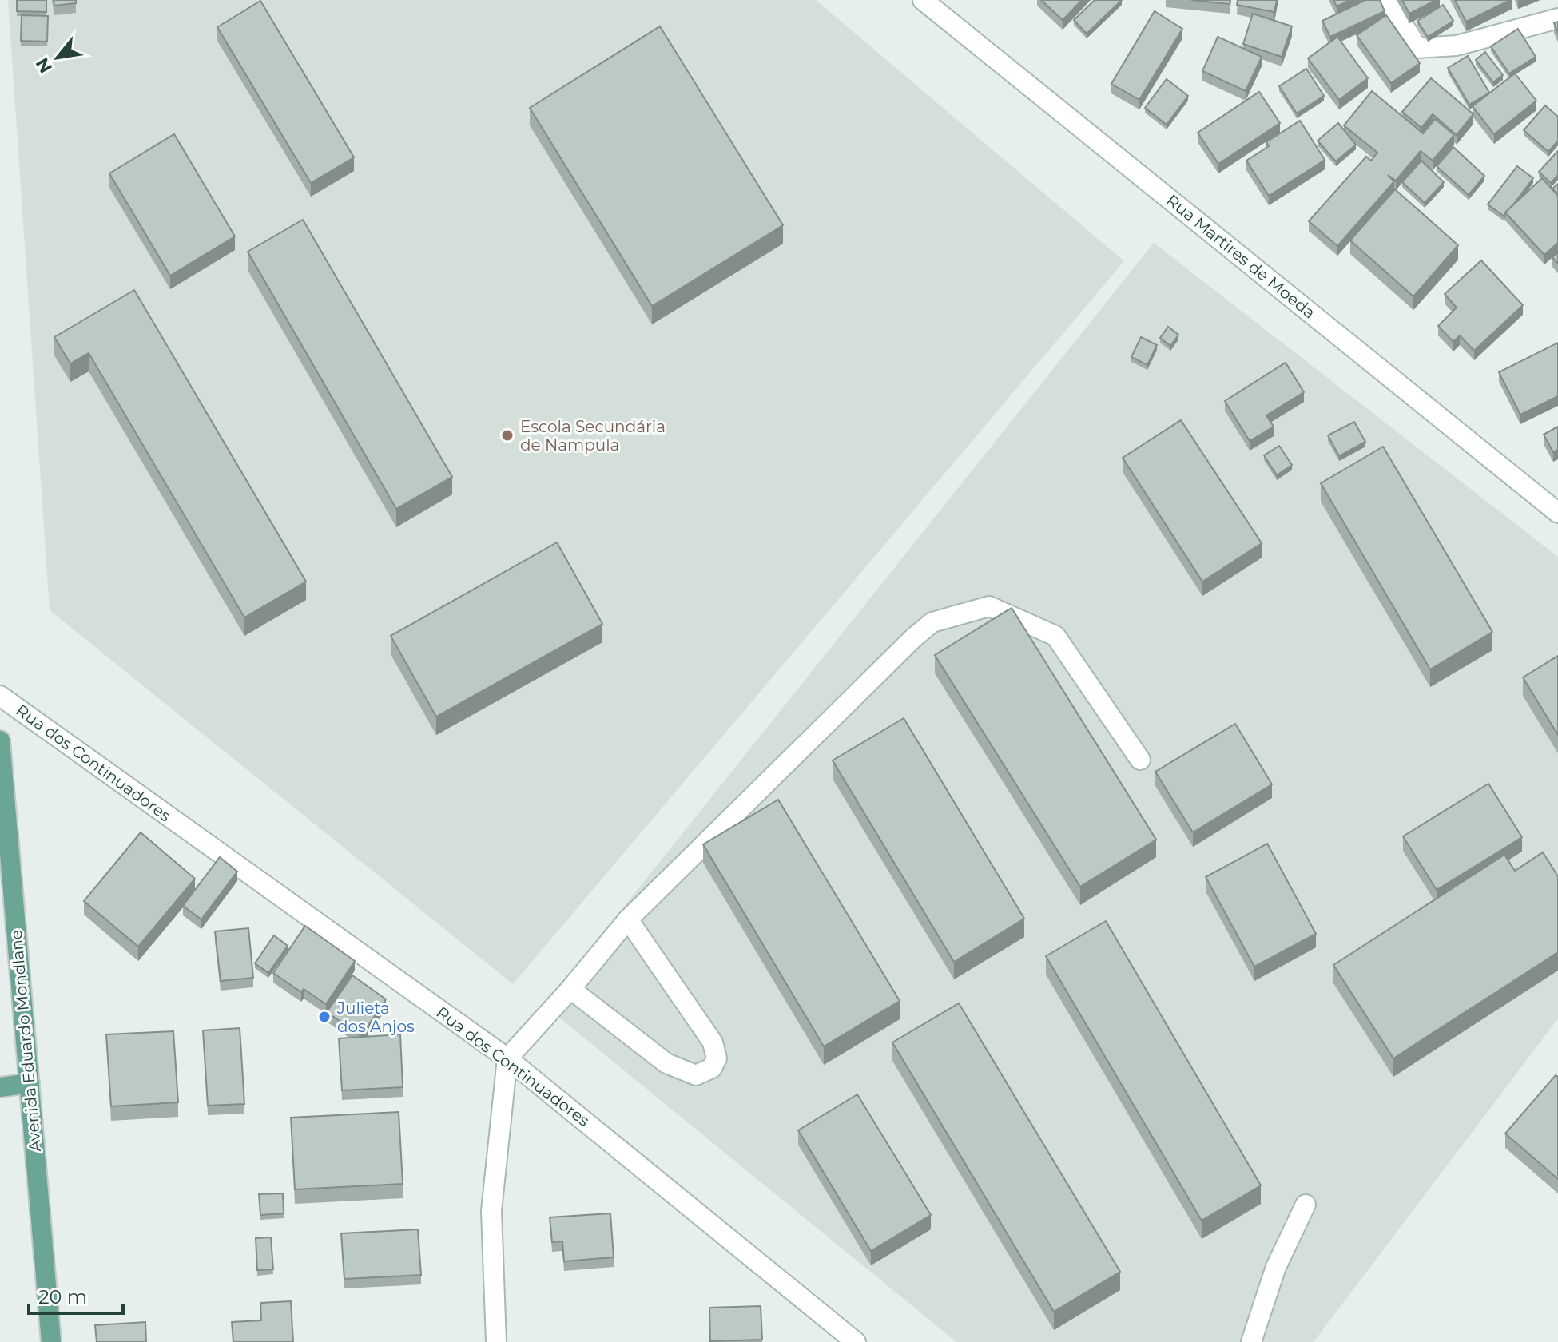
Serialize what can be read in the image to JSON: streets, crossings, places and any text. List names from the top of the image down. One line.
{"streets":{"main road":["Avenida Eduardo Mondlane"],"street":["Rua Martires de Moeda","Rua dos Continuadores"]},"places":["Escola Secundária de Nampula","Julieta dos Anjos"],"scale_bar":"20 m","north":"bottom left"}
